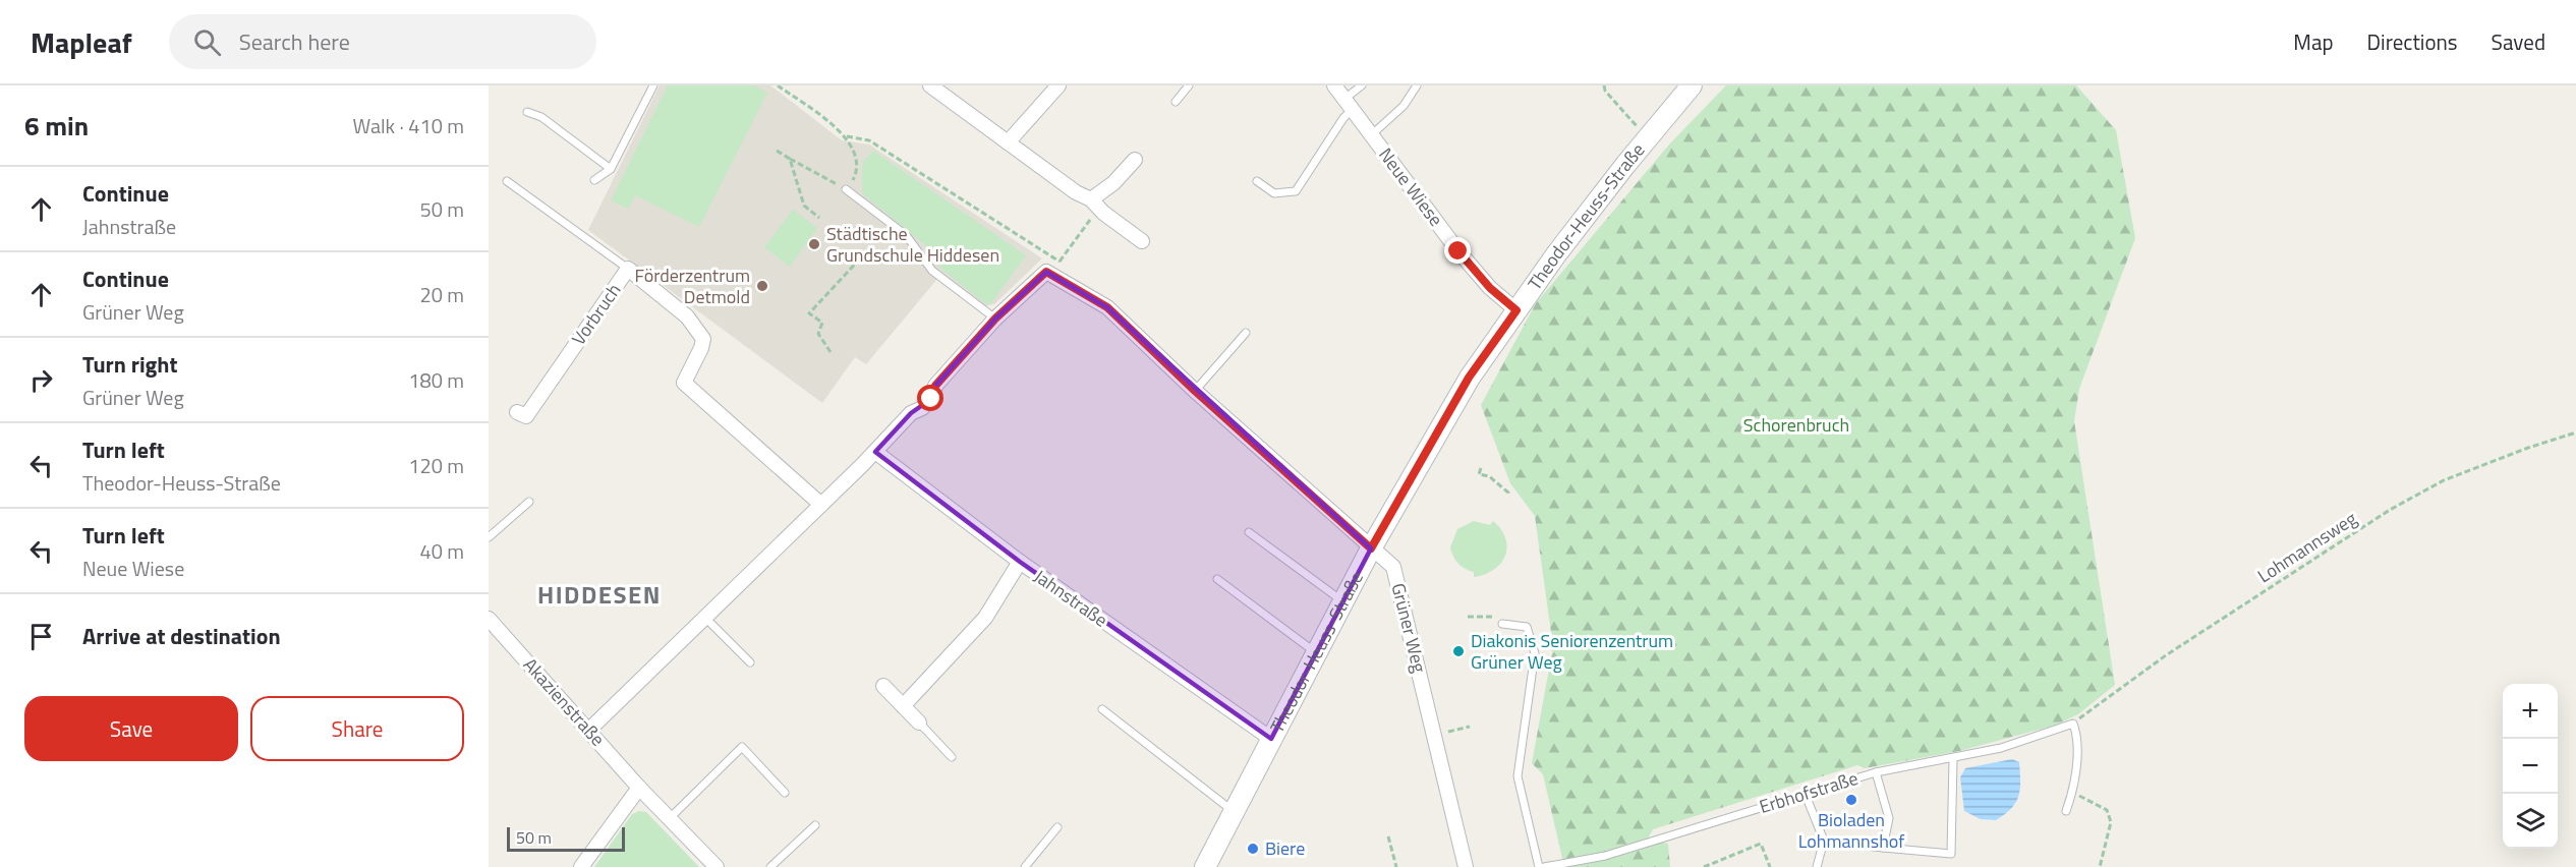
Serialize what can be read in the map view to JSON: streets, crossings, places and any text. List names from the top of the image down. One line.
{"streets":{"main road":["Theodor-Heuss-Straße"],"street":["Neue Wiese","Vorbruch","Jahnstraße","Grüner Weg","Akazienstraße"],"lane":["Erbhofstraße"],"path":["Lohmannsweg"]},"crossings":[["Neue Wiese","Theodor-Heuss-Straße"],["Theodor-Heuss-Straße","Jahnstraße"],["Theodor-Heuss-Straße","Grüner Weg"],["Lohmannsweg","Erbhofstraße"]],"districts":["HIDDESEN"],"parks":["Schorenbruch"],"places":["Städtische Grundschule Hiddesen","Förderzentrum Detmold","Diakonis Seniorenzentrum Grüner Weg","Bioladen Lohmannshof","Biere"],"scale_bar":"50 m","page":{"header":"Mapleaf","search":"Search here","nav":["Map","Directions","Saved"],"heading":["6 min","Walk · 410 m"],"list":[["Continue","Jahnstraße","50 m"],["Continue","Grüner Weg","20 m"],["Turn right","Grüner Weg","180 m"],["Turn left","Theodor-Heuss-Straße","120 m"],["Turn left","Neue Wiese","40 m"],"Arrive at destination"],"buttons":["Save","Share"],"map_buttons":["+","−"],"scale":"50 m"}}
